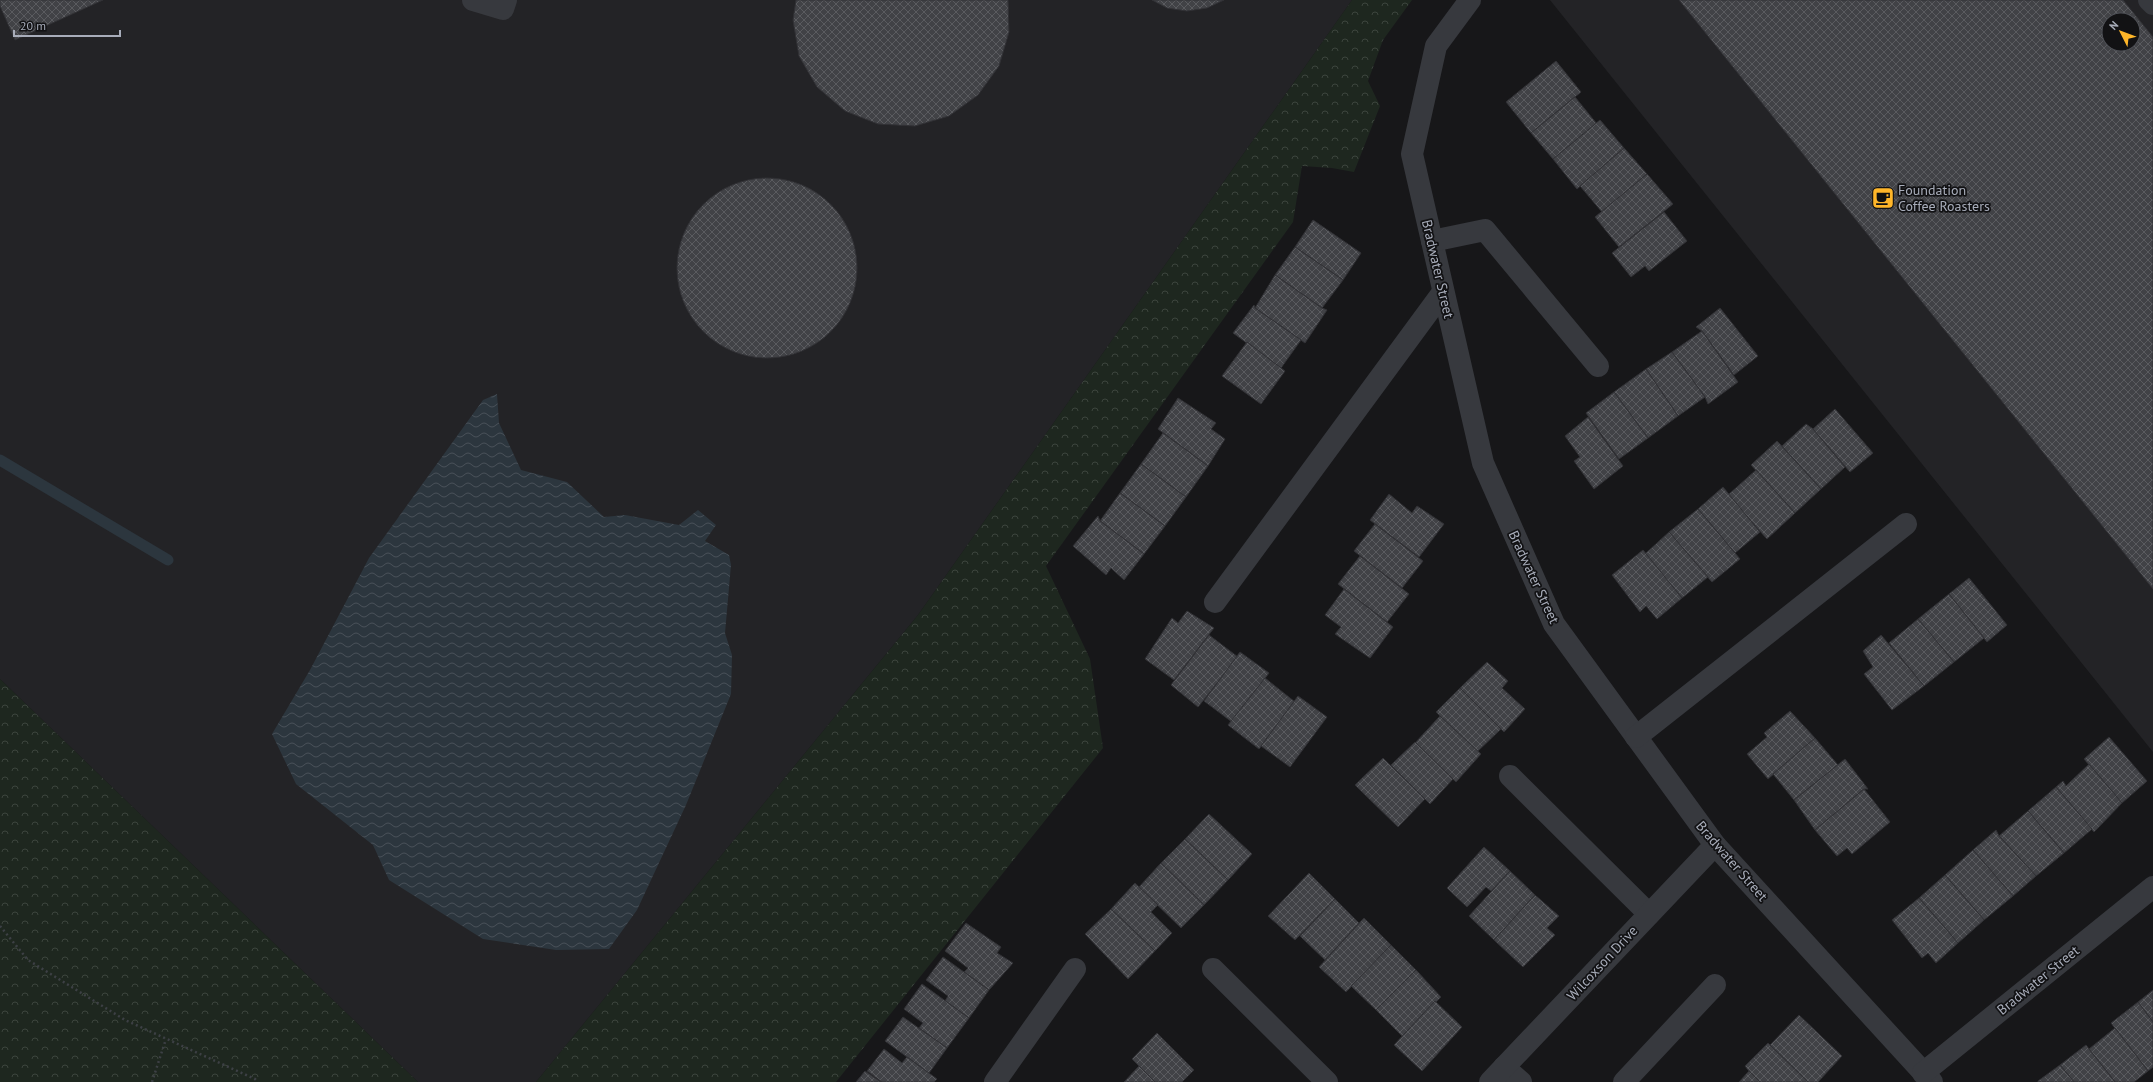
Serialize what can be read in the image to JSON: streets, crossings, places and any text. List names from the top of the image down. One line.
{"streets":{"street":["Bradwater Street","Wilcoxson Drive"]},"crossings":[["Bradwater Street","Wilcoxson Drive"]],"places":{"cafe":["Foundation Coffee Roasters"]},"scale_bar":"20 m","north":"top left"}
